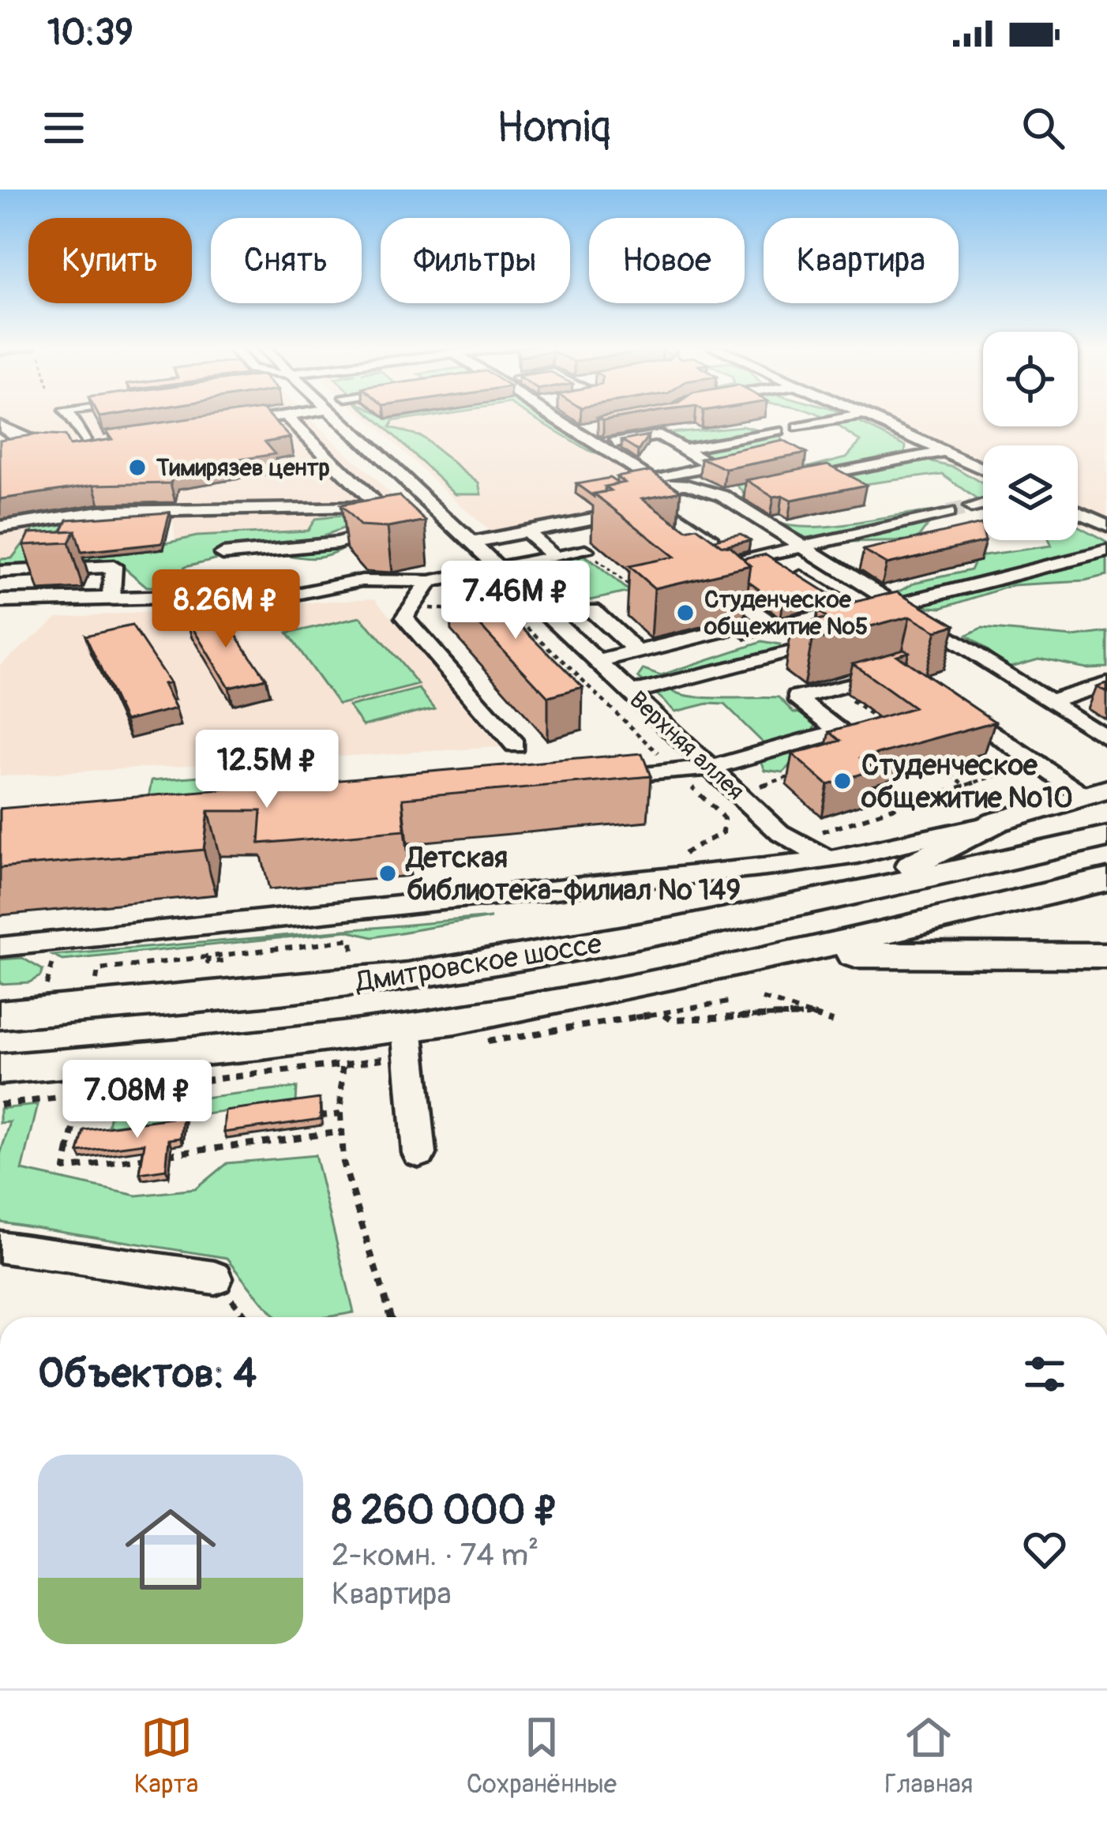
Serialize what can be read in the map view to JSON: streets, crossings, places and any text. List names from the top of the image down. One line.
{"streets":{"main road":["Дмитровское шоссе"],"street":["Верхняя аллея"]},"places":["Тимирязев центр","Студенческое общежитие №5","Студенческое общежитие №10","Детская библиотека-филиал № 149"],"page":{"status":"10:39","header":"Homiq","chip":["Купить","Снять","Фильтры","Новое","Квартира"],"price":["7.46M ₽","8.26M ₽","12.5M ₽","7.08M ₽"],"heading":"Объектов: 4","list":[{"name":"8 260 000 ₽","note":"2-комн. · 74 m² · Квартира"}],"tabs":["Карта","Сохранённые","Главная"]}}
